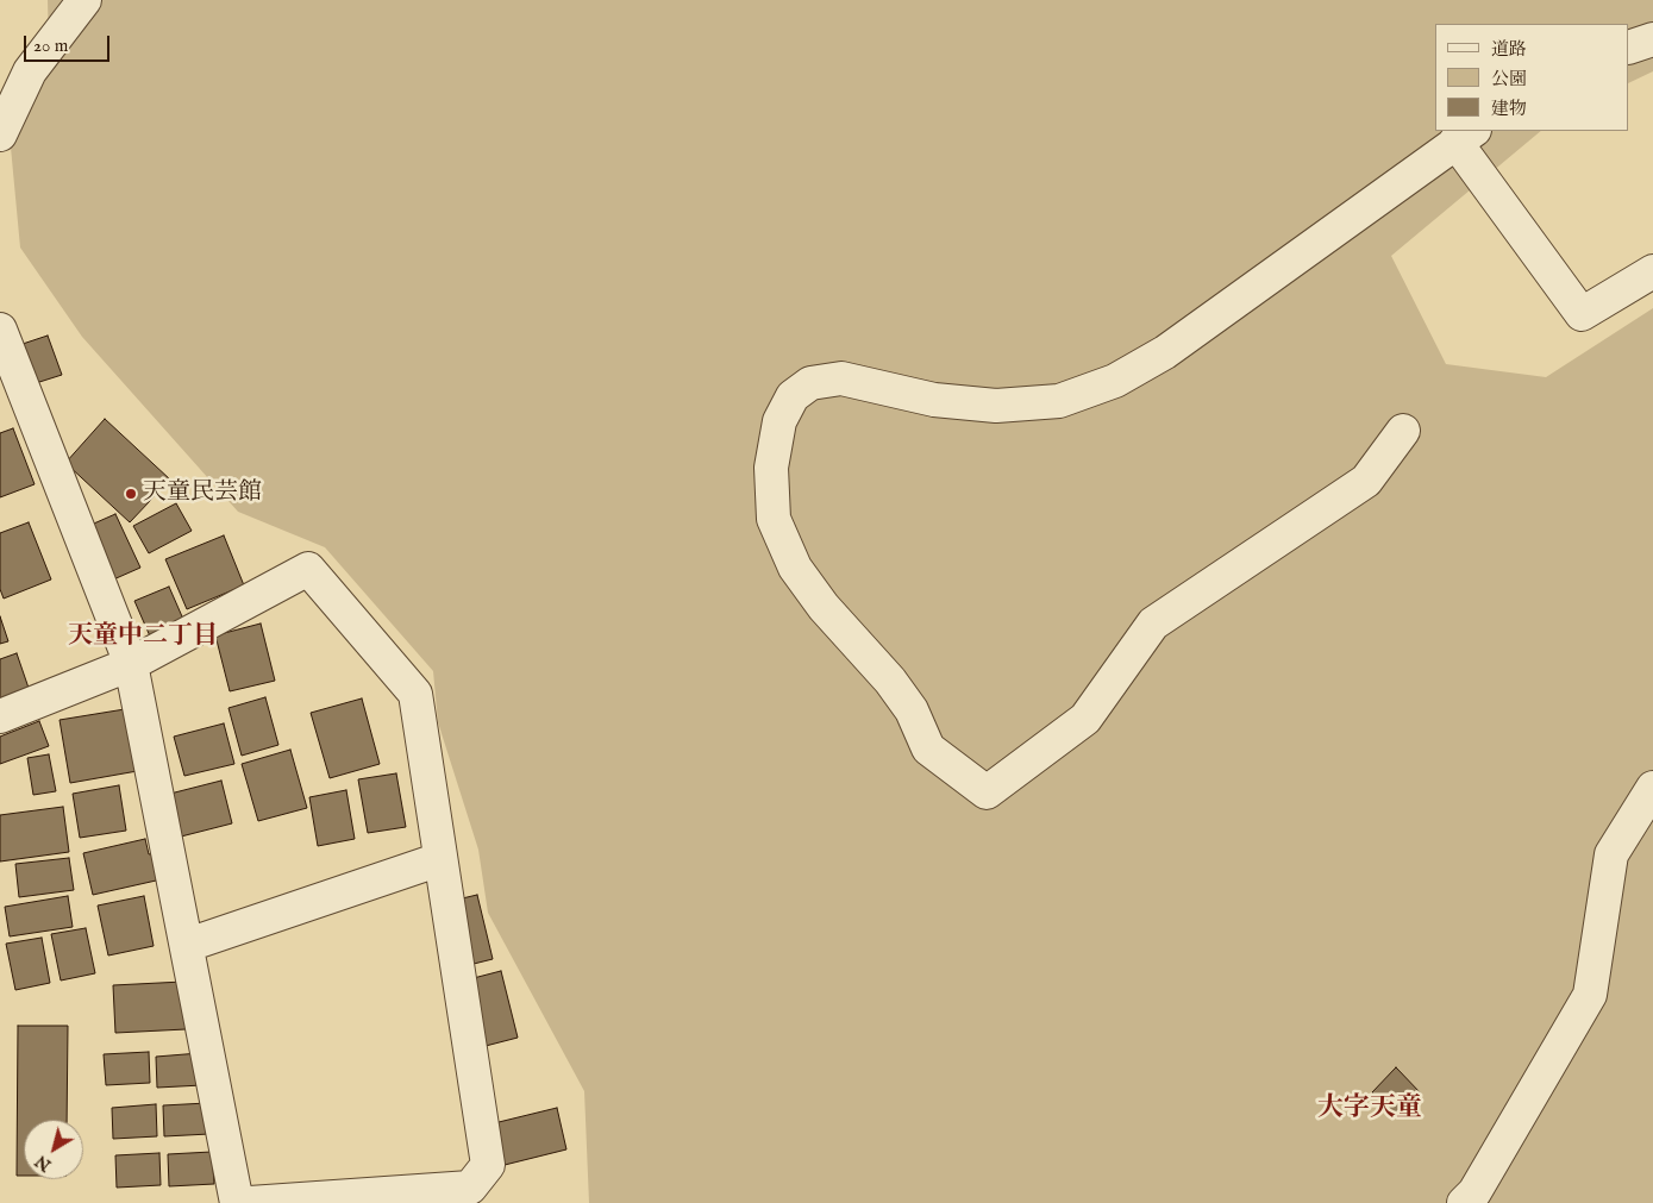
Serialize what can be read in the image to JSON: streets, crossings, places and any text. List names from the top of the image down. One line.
{"districts":["天童中二丁目","大字天童"],"places":["天童民芸館"],"legend":["道路","公園","建物"],"scale_bar":"20 m","north":"bottom left"}
